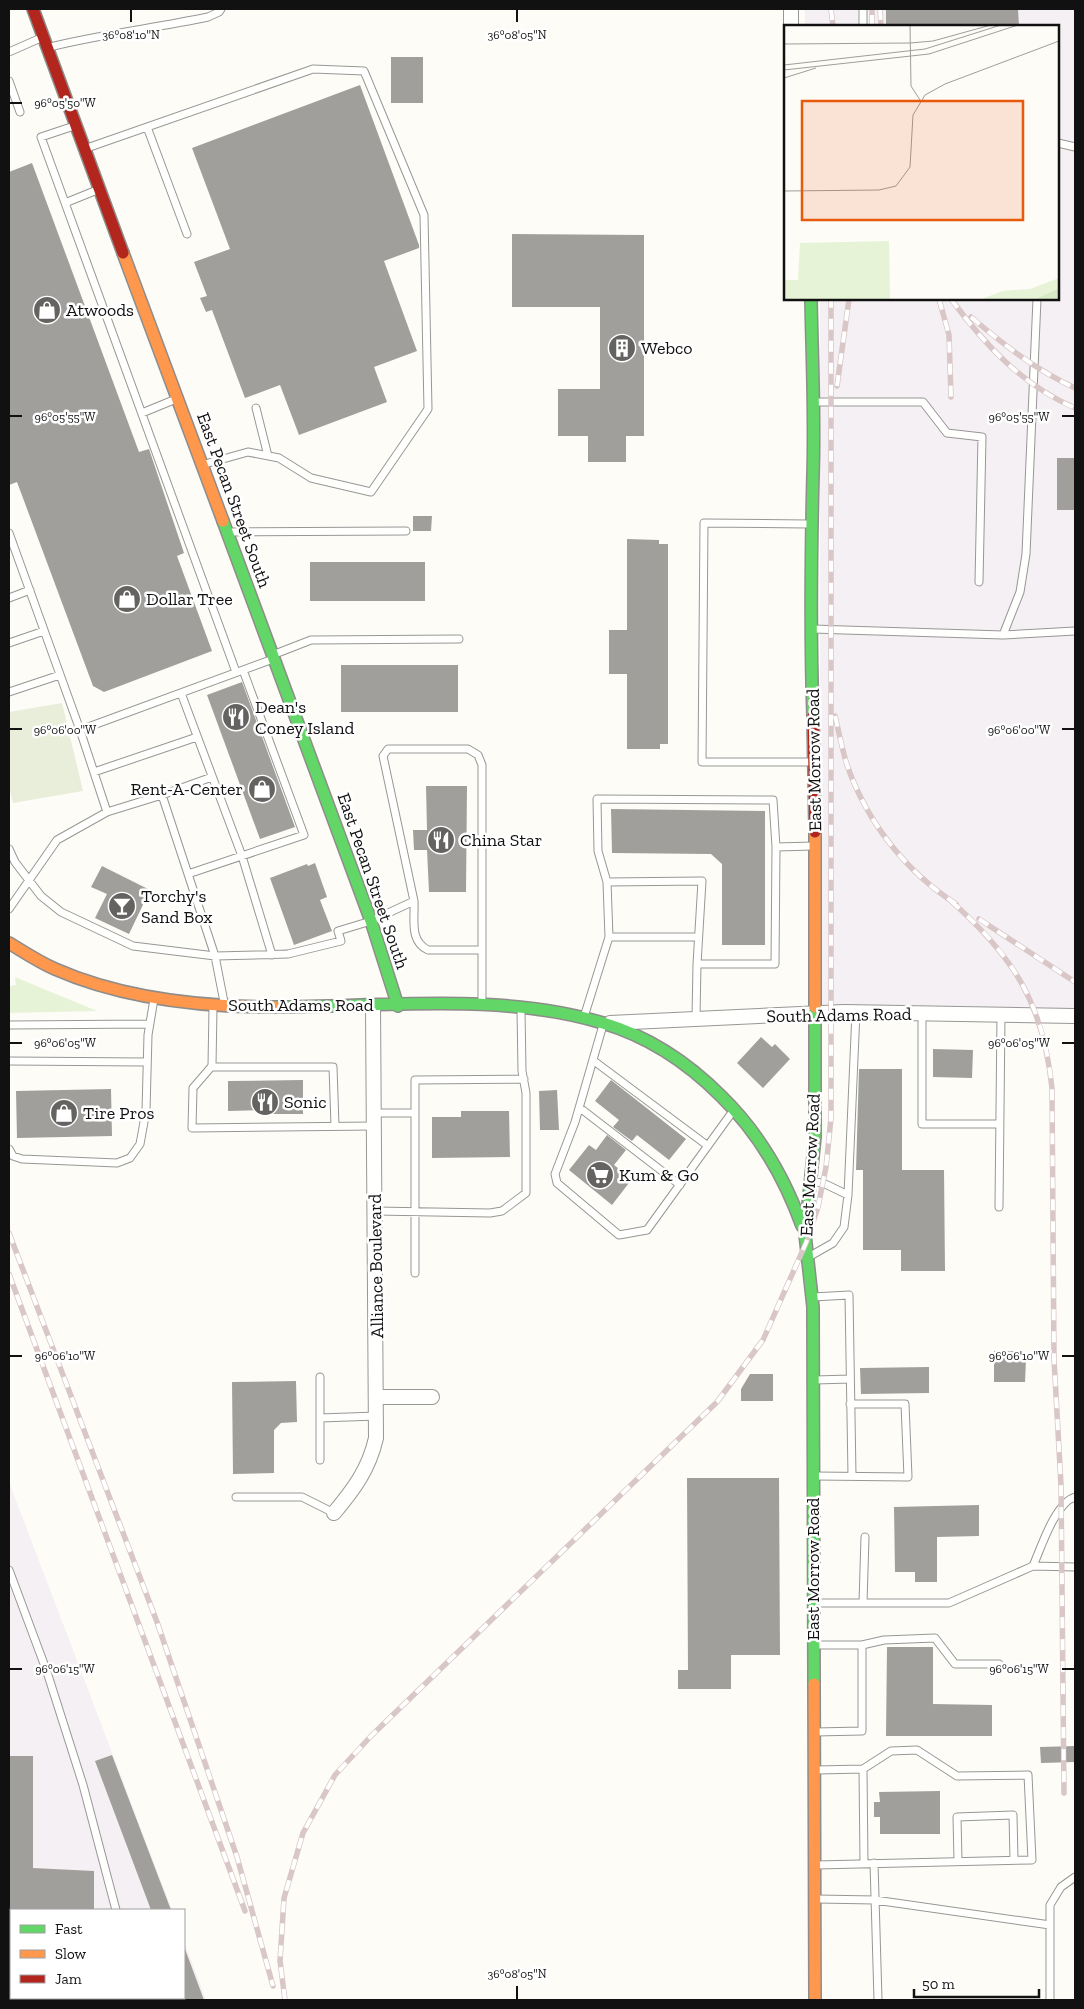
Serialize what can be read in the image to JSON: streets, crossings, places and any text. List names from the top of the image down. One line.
{"streets":{"street":["East Pecan Street South","East Morrow Road","South Adams Road","Alliance Boulevard"]},"crossings":[["East Pecan Street South","South Adams Road"],["East Morrow Road","South Adams Road"],["South Adams Road","Alliance Boulevard"]],"places":{"shop":["Atwoods","Dollar Tree","Rent-A-Center","Tire Pros"],"building":["Webco"],"restaurant":["Dean's Coney Island","China Star","Sonic"],"bar":["Torchy's Sand Box"],"supermarket":["Kum & Go"]},"legend":["Fast","Slow","Jam"],"scale_bar":"50 m","coordinates":["36°08'10\"N","36°08'05\"N","96°05'50\"W","96°05'55\"W","96°06'00\"W","96°06'05\"W","96°06'10\"W","96°06'15\"W"]}
